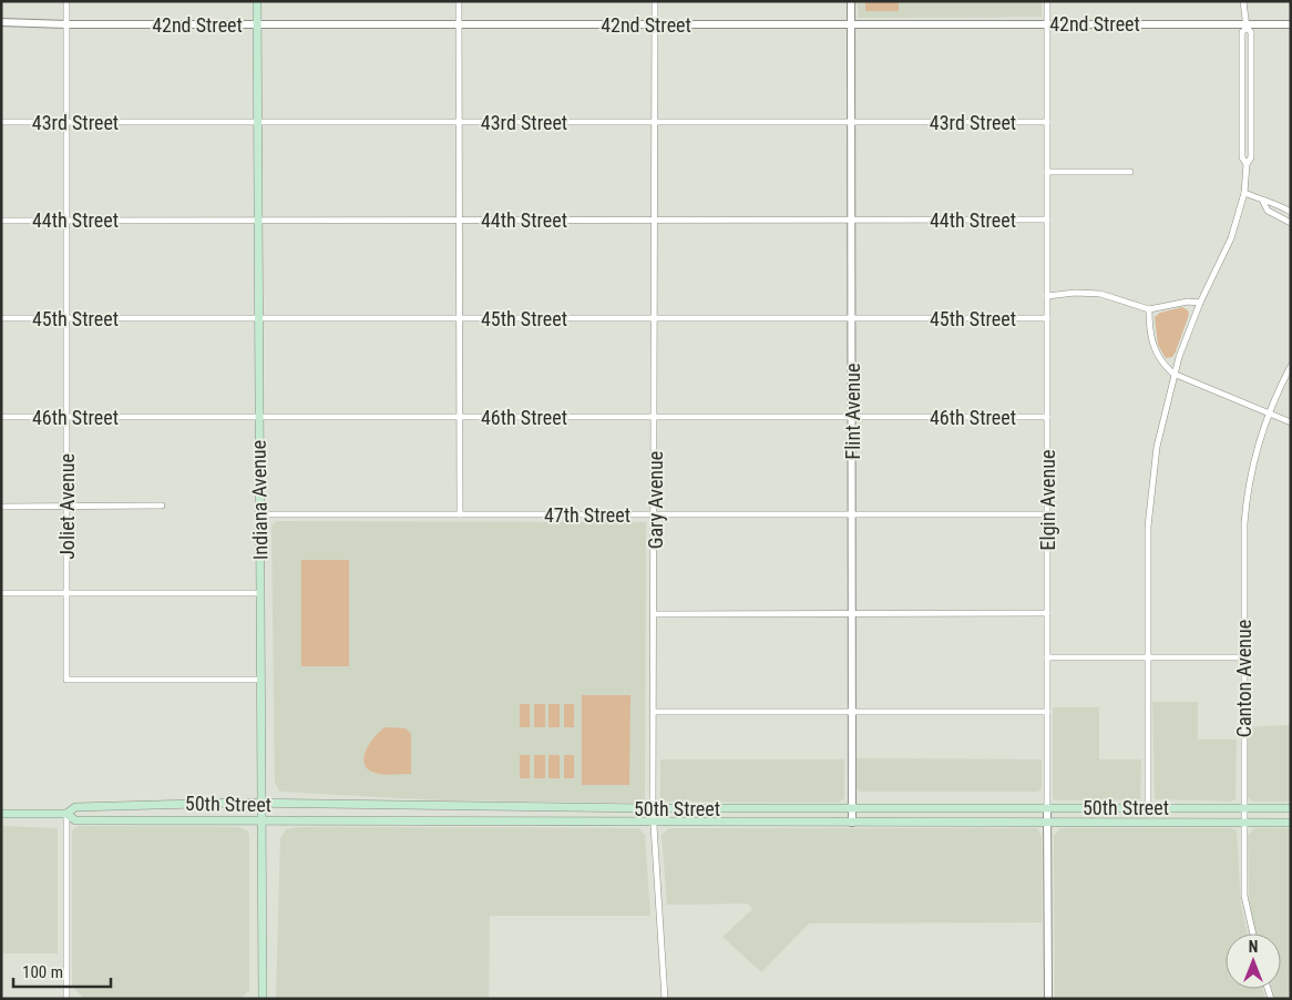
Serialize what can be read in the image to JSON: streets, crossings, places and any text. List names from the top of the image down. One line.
{"streets":{"main road":["Indiana Avenue","50th Street"],"street":["42nd Street","43rd Street","44th Street","45th Street","Flint Avenue","46th Street","Gary Avenue","Elgin Avenue","Joliet Avenue","47th Street","Canton Avenue"]},"crossings":[["42nd Street","Flint Avenue"],["42nd Street","Indiana Avenue"],["42nd Street","Gary Avenue"],["42nd Street","Elgin Avenue"],["42nd Street","Joliet Avenue"],["43rd Street","Flint Avenue"],["43rd Street","Indiana Avenue"],["43rd Street","Gary Avenue"],["43rd Street","Elgin Avenue"],["43rd Street","Joliet Avenue"],["44th Street","Flint Avenue"],["44th Street","Indiana Avenue"],["44th Street","Gary Avenue"],["44th Street","Elgin Avenue"],["44th Street","Joliet Avenue"],["45th Street","Flint Avenue"],["45th Street","Indiana Avenue"],["45th Street","Gary Avenue"],["45th Street","Elgin Avenue"],["45th Street","Joliet Avenue"],["Flint Avenue","46th Street"],["Flint Avenue","47th Street"],["Flint Avenue","50th Street"],["46th Street","Indiana Avenue"],["46th Street","Gary Avenue"],["46th Street","Elgin Avenue"],["46th Street","Joliet Avenue"],["Indiana Avenue","Joliet Avenue"],["Indiana Avenue","47th Street"],["Indiana Avenue","50th Street"],["Gary Avenue","47th Street"],["Gary Avenue","50th Street"],["Elgin Avenue","47th Street"],["Elgin Avenue","50th Street"],["Canton Avenue","50th Street"]],"scale_bar":"100 m","north":"top"}
